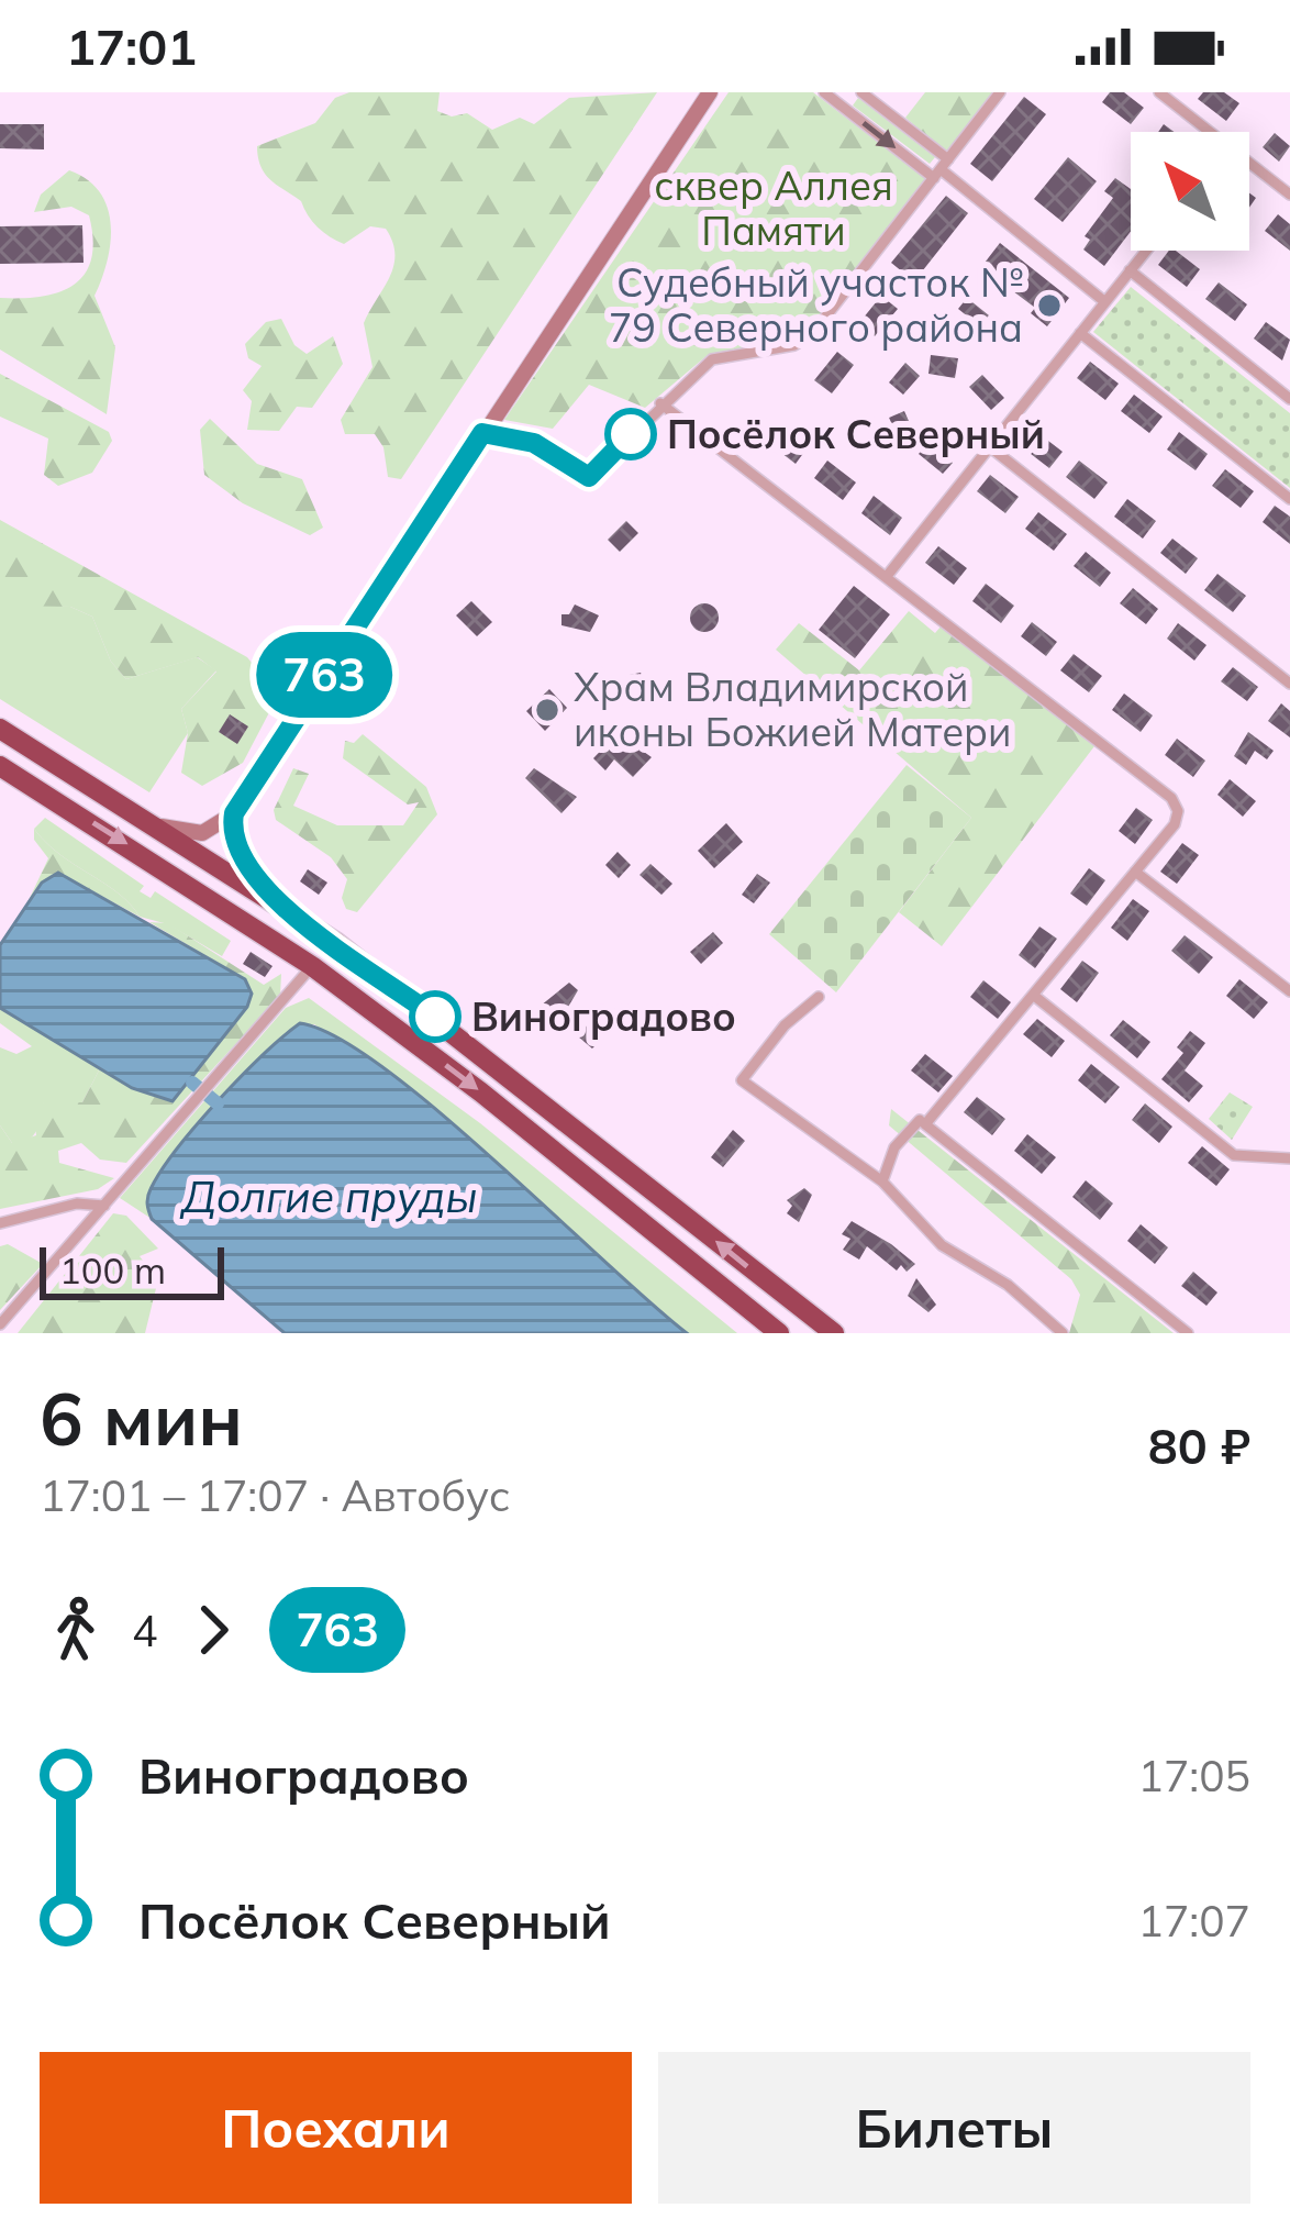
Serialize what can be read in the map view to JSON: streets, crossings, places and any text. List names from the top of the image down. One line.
{"water":["Долгие пруды"],"parks":["сквер Аллея Памяти"],"places":["Судебный участок № 79 Северного района","Посёлок Северный","Храм Владимирской иконы Божией Матери","Виноградово"],"lines":["bus line 763"],"scale_bar":"100 m","north":"top left","page":{"status":"17:01","on_map":"763","scale":"100 m","heading":["6 мин","17:01 – 17:07 · Автобус","80 ₽"],"legs":["4","763"],"list":[{"name":"Виноградово","value":"17:05"},{"name":"Посёлок Северный","value":"17:07"}],"buttons":["Поехали","Билеты"]}}
